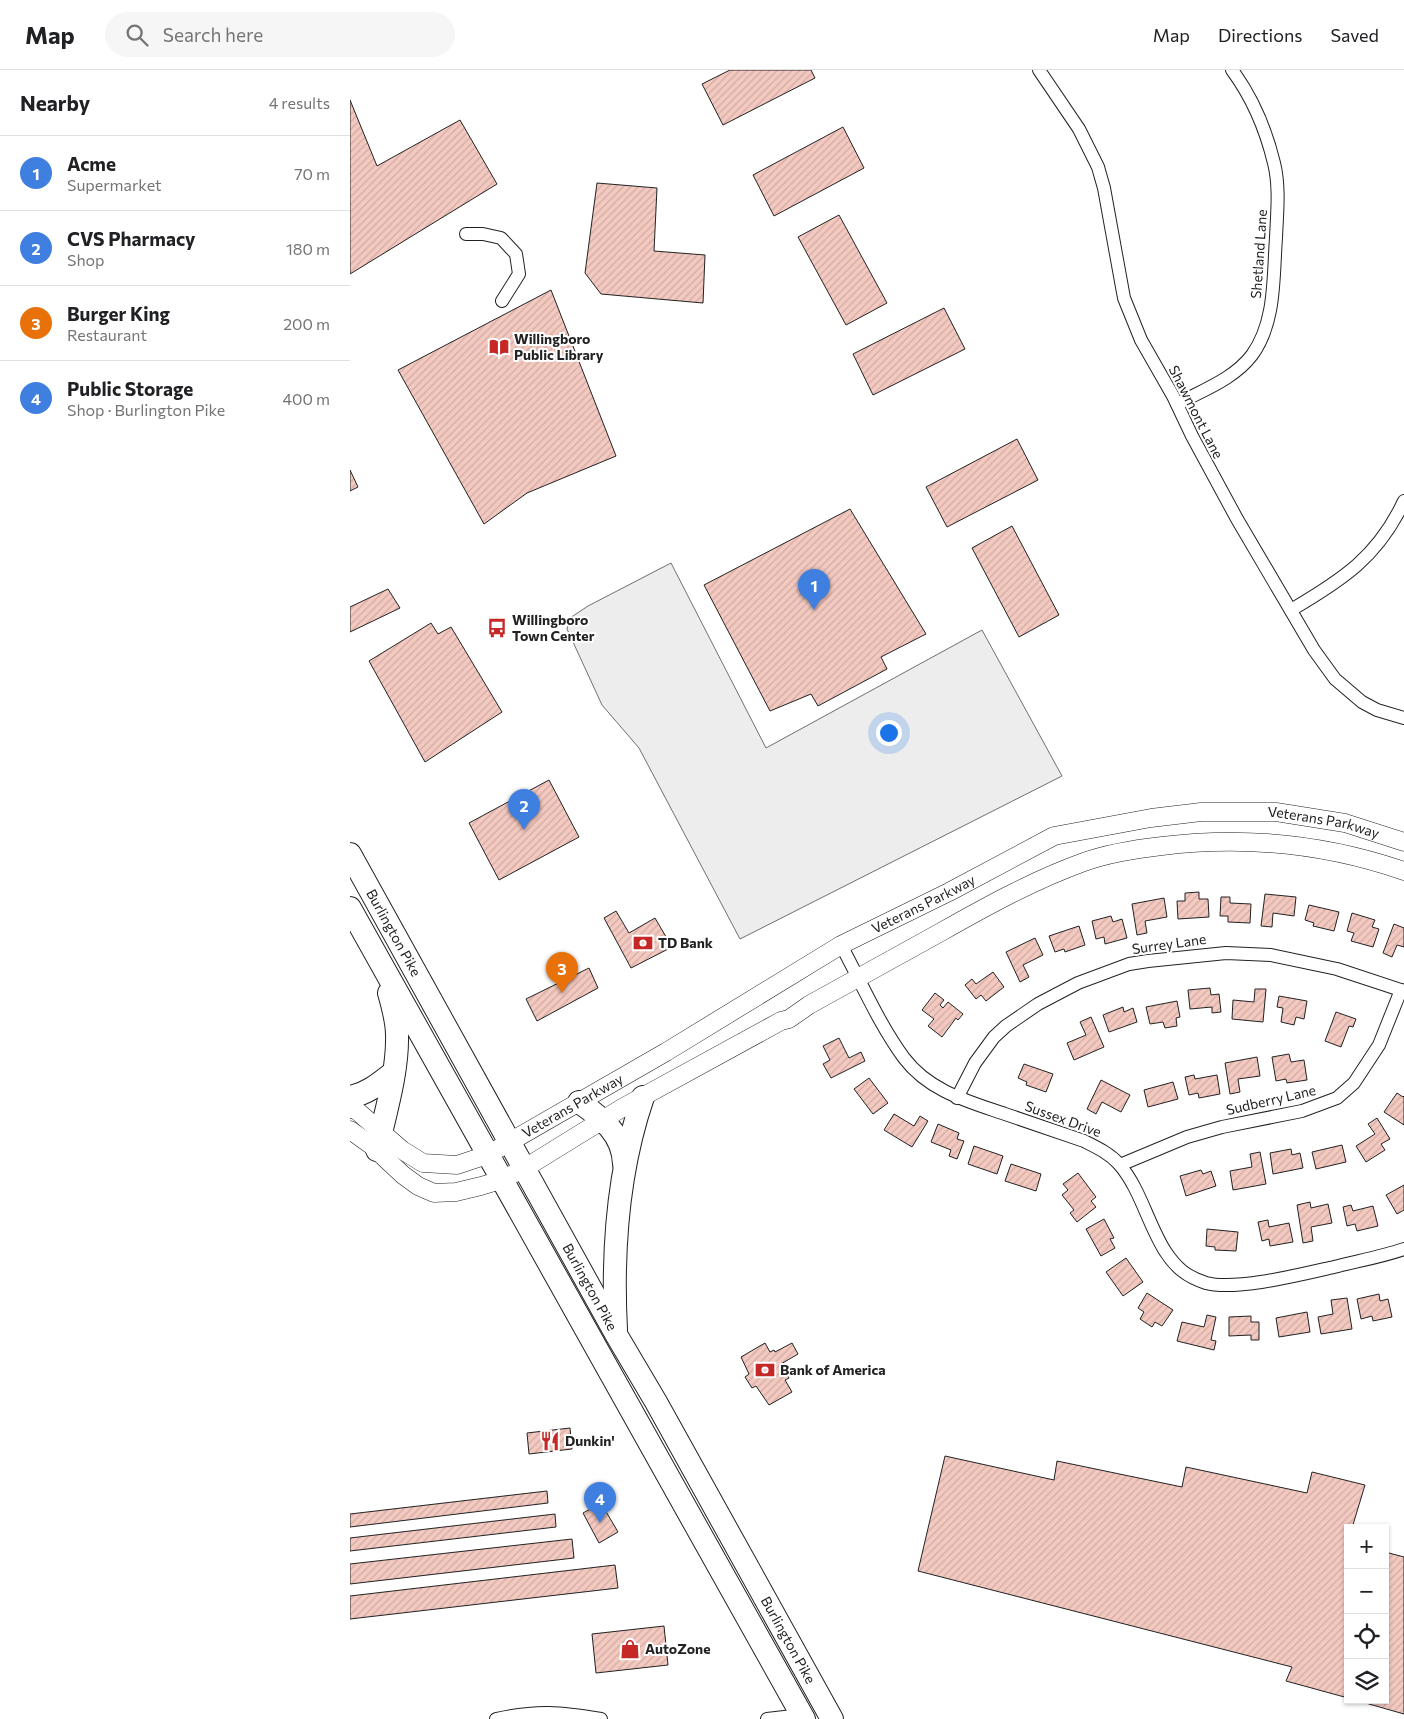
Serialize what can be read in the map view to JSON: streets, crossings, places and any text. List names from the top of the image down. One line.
{"streets":{"highway":["Burlington Pike"],"main road":["Veterans Parkway"],"street":["Shetland Lane","Shawmont Lane","Surrey Lane","Sudberry Lane","Sussex Drive"]},"crossings":[["Shetland Lane","Shawmont Lane"],["Veterans Parkway","Burlington Pike"],["Veterans Parkway","Sussex Drive"],["Surrey Lane","Sudberry Lane"],["Surrey Lane","Sussex Drive"],["Sudberry Lane","Sussex Drive"]],"places":{"library":["Willingboro Public Library"],"bus stop":["Willingboro Town Center"],"bank":["TD Bank","Bank of America"],"restaurant":["Dunkin'"],"shop":["AutoZone"]},"page":{"header":"Map","search":"Search here","nav":["Map","Directions","Saved"],"heading":["Nearby","4 results"],"list":[{"mark":"1","name":"Acme","note":"Supermarket","value":"70 m"},{"mark":"2","name":"CVS Pharmacy","note":"Shop","value":"180 m"},{"mark":"3","name":"Burger King","note":"Restaurant","value":"200 m"},{"mark":"4","name":"Public Storage","note":"Shop · Burlington Pike","value":"400 m"}],"pins":["1","2","3","4"],"map_buttons":["+","−"]}}
